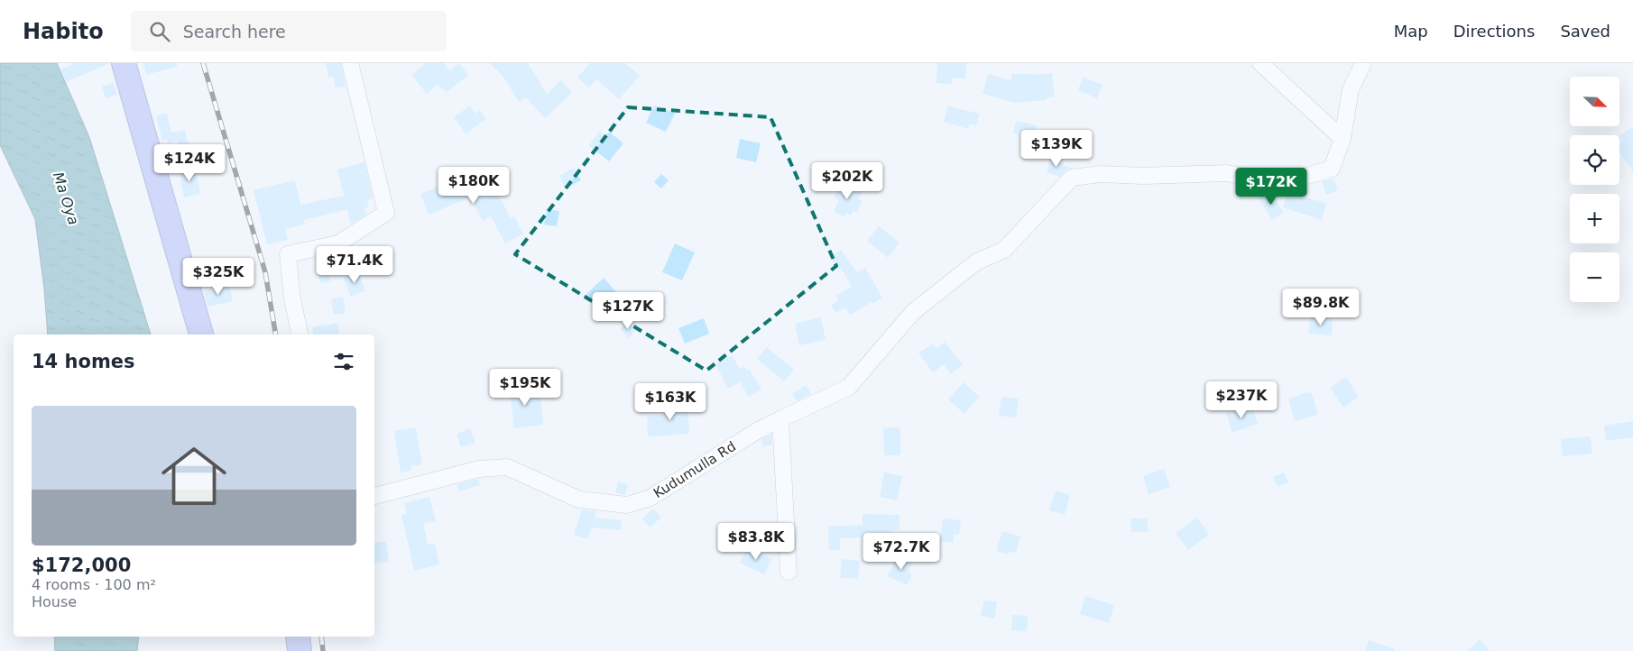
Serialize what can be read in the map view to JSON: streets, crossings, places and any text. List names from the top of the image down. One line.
{"streets":{"street":["Kudumulla Rd"]},"water":["Ma Oya"],"north":"bottom right","page":{"header":"Habito","search":"Search here","nav":["Map","Directions","Saved"],"map_buttons":["+","−"],"price":["$139K","$124K","$202K","$180K","$172K","$71.4K","$325K","$89.8K","$127K","$195K","$237K","$163K","$83.8K","$72.7K"],"heading":"14 homes","list":[{"name":"$172,000","note":"4 rooms · 100 m² · House"}]}}
